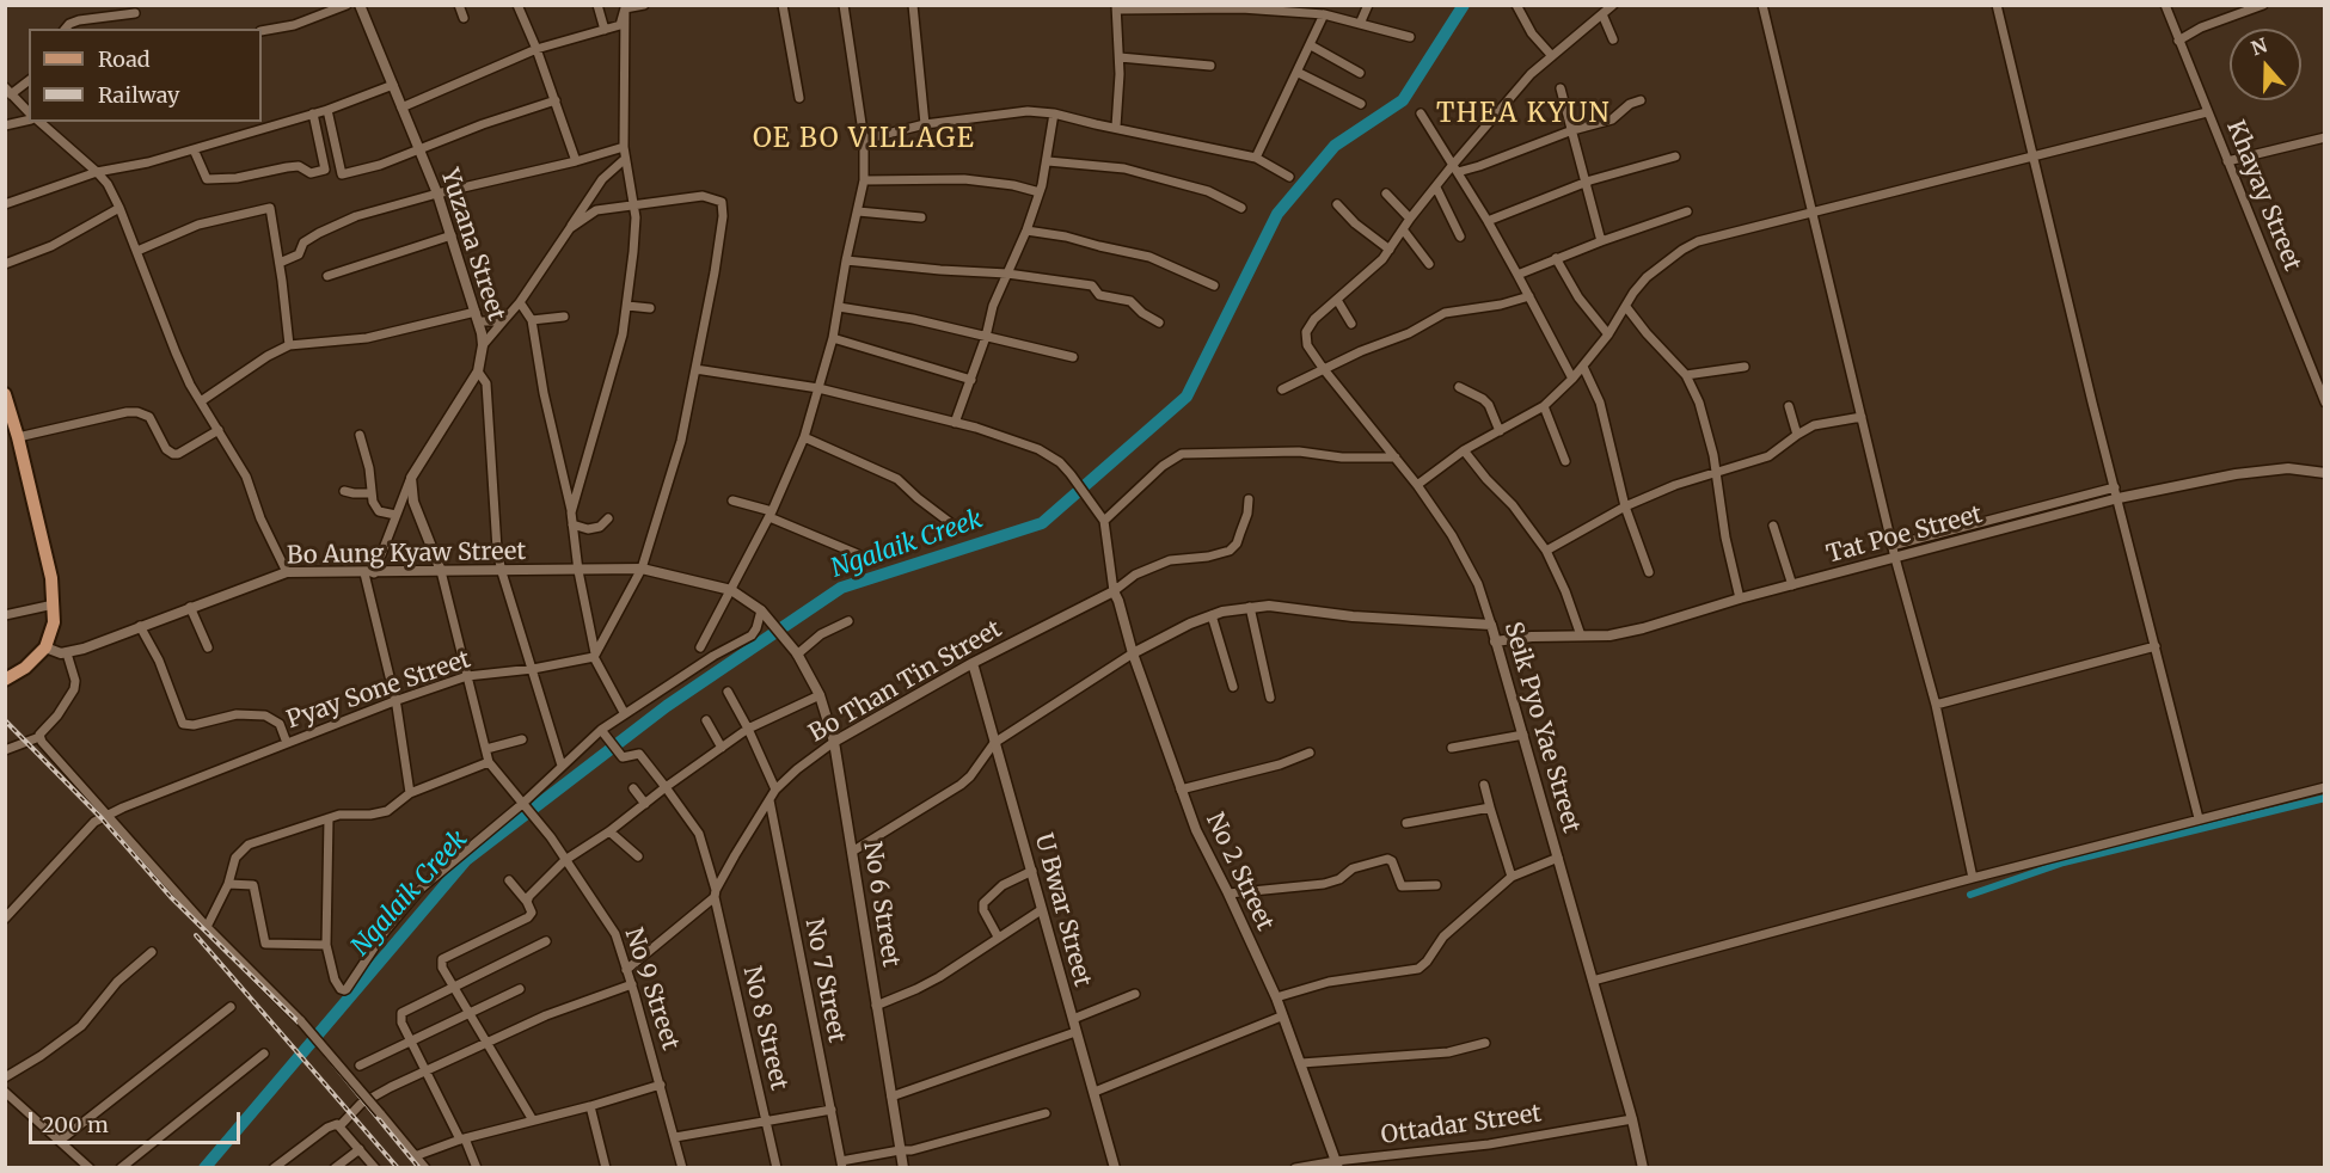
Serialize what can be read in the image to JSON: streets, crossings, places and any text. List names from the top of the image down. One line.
{"streets":{"street":["Khayay Street","Yuzana Street","Tat Poe Street","Bo Aung Kyaw Street","Bo Than Tin Street","Pyay Sone Street","Seik Pyo Yae Street","No 2 Street","No 6 Street","U Bwar Street","No 7 Street","No 9 Street","No 8 Street","Ottadar Street"]},"crossings":[["Tat Poe Street","Seik Pyo Yae Street"],["Bo Aung Kyaw Street","No 6 Street"],["Bo Than Tin Street","No 2 Street"],["Bo Than Tin Street","No 6 Street"],["Bo Than Tin Street","U Bwar Street"],["Bo Than Tin Street","No 7 Street"],["Bo Than Tin Street","No 9 Street"],["Bo Than Tin Street","No 8 Street"],["Seik Pyo Yae Street","Ottadar Street"],["No 2 Street","Ottadar Street"]],"districts":["THEA KYUN","OE BO VILLAGE"],"water":["Ngalaik Creek"],"legend":["Road","Railway"],"scale_bar":"200 m","north":"top"}
